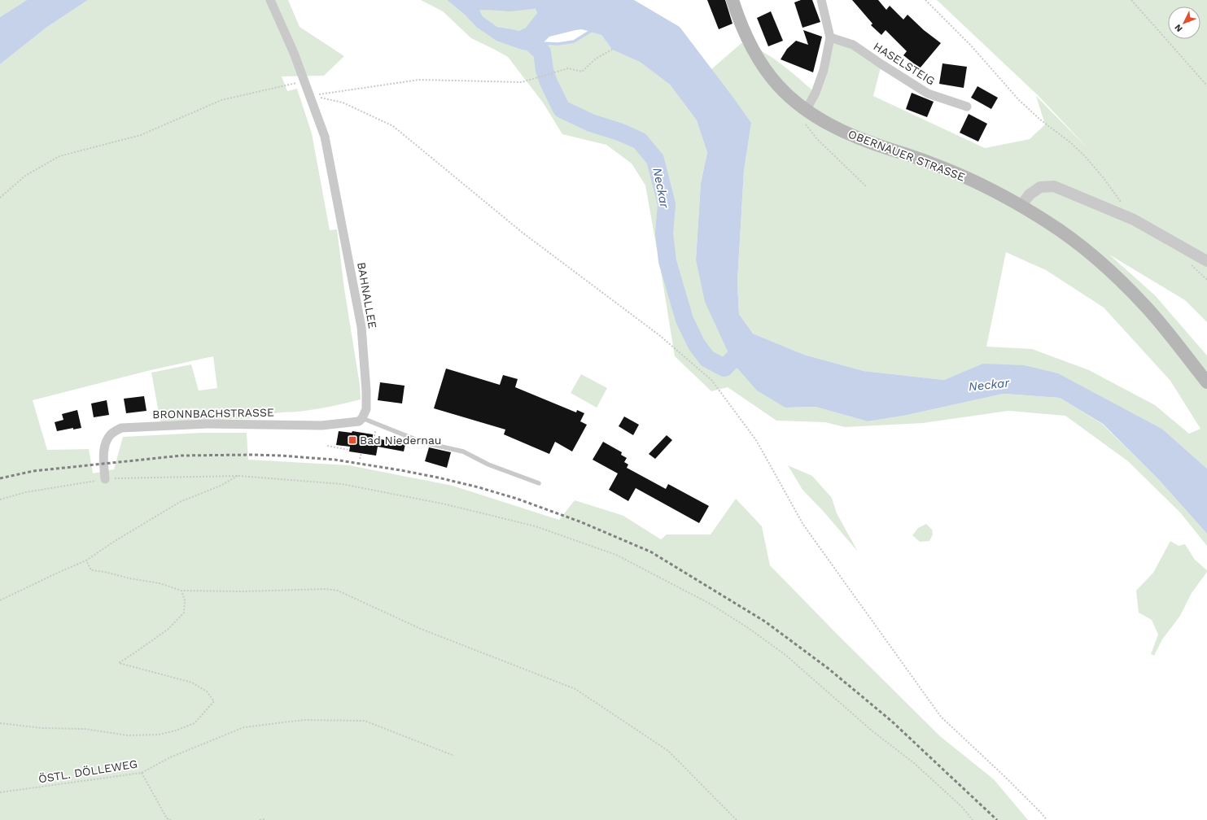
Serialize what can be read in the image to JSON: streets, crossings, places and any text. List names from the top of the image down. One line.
{"streets":{"main road":["OBERNAUER STRASSE"],"street":["HASELSTEIG","BAHNALLEE","BRONNBACHSTRASSE"],"path":["ÖSTL. DÖLLEWEG"]},"crossings":[["BAHNALLEE","BRONNBACHSTRASSE"]],"water":["Neckar"],"places":{"transit":["Bad Niedernau"]},"north":"bottom left"}
